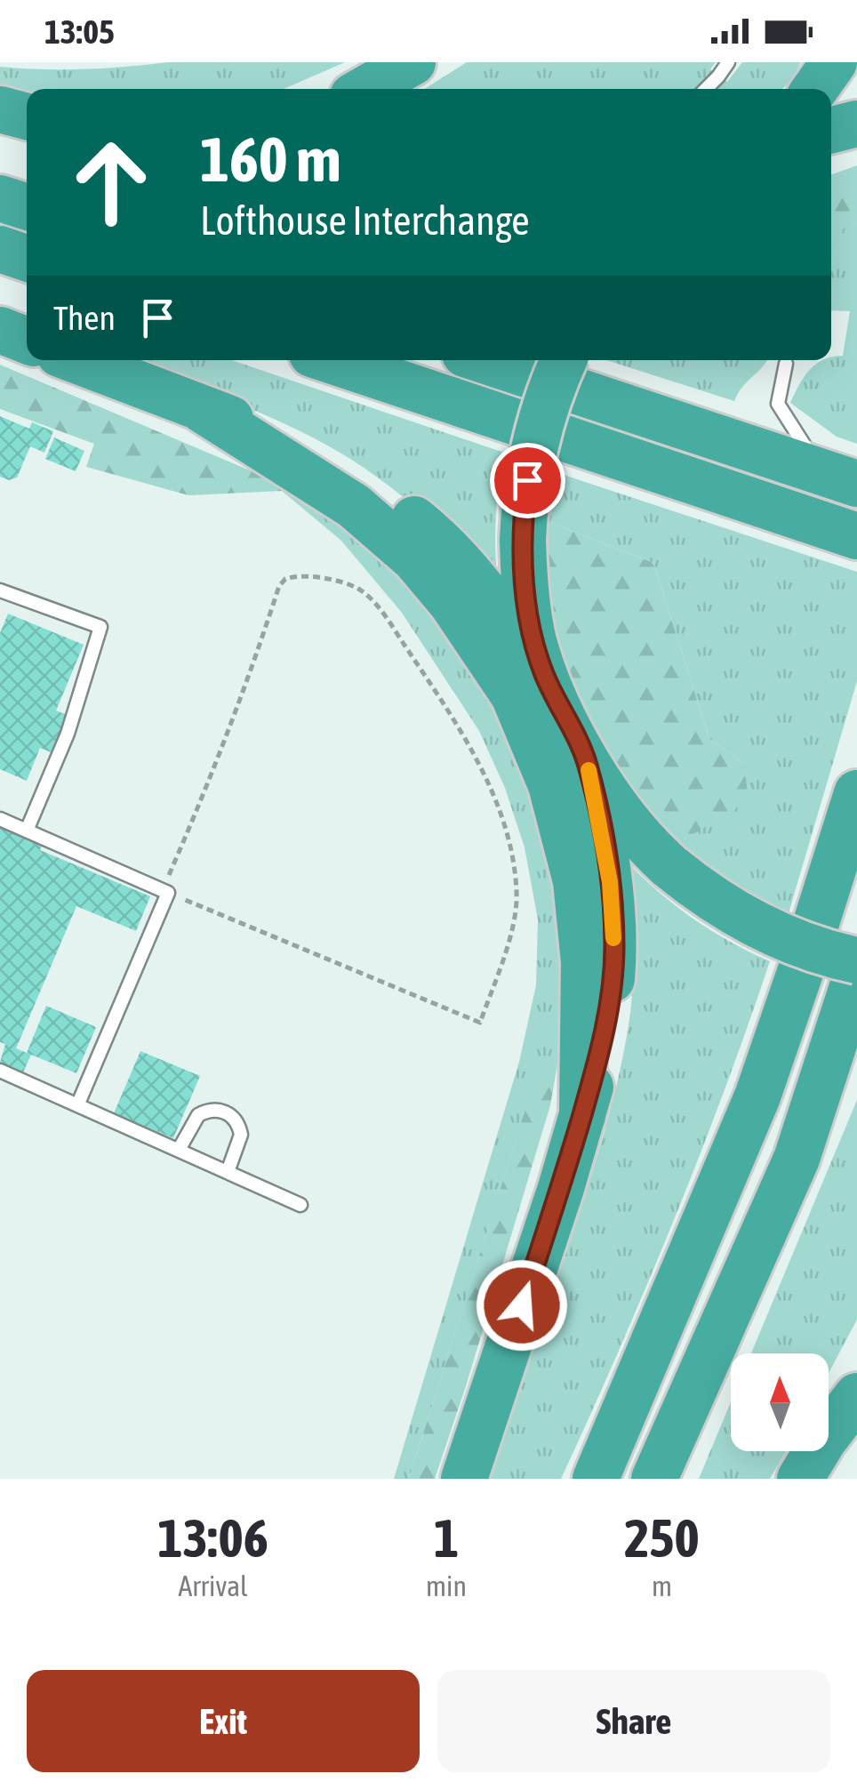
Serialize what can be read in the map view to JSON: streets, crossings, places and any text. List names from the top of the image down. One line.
{"north":"top","page":{"status":"13:05","turn":["160 m","Lofthouse Interchange"],"then":"Then","eta":["13:06","Arrival","1","min","250","m"],"buttons":["Exit","Share"]}}
